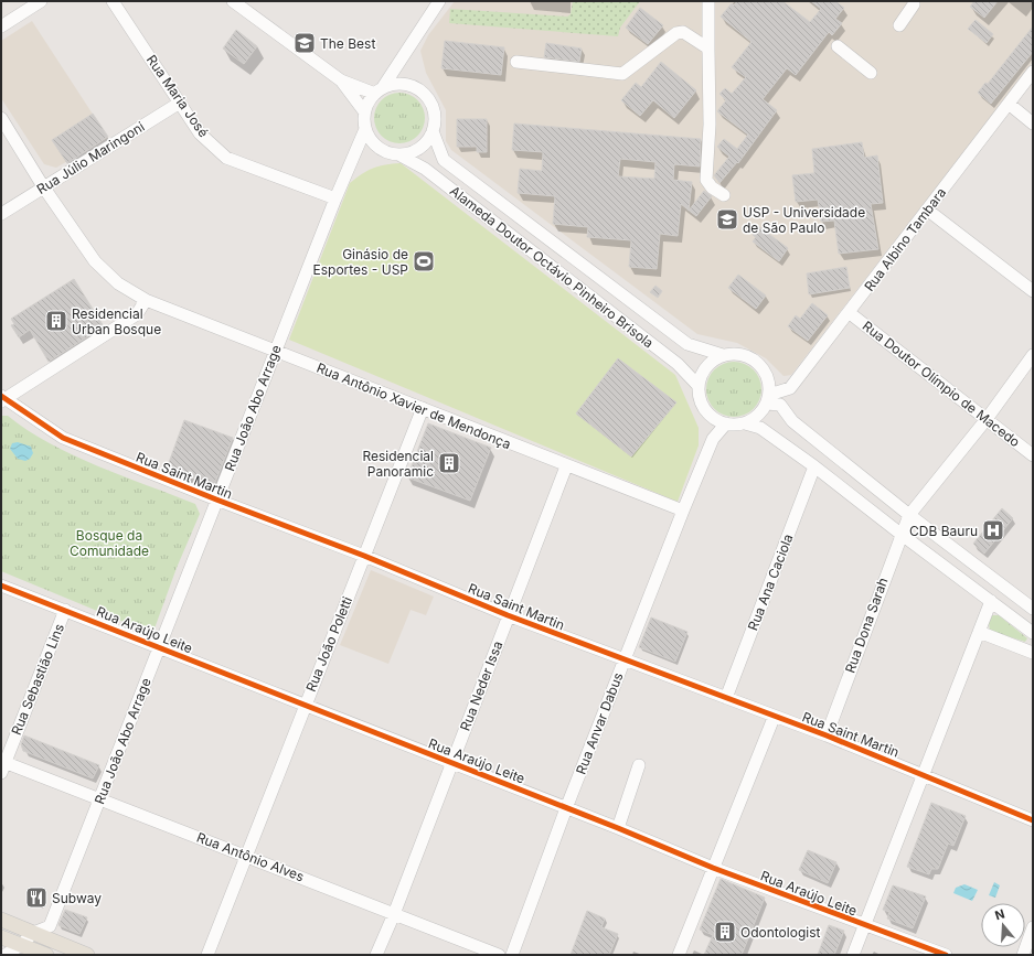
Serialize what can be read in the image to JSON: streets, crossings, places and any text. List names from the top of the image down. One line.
{"streets":{"street":["Rua Maria José","Rua Júlio Maringoni","Rua Albino Tambara","Alameda Doutor Octávio Pinheiro Brisola","Rua Doutor Olímpio de Macedo","Rua Antônio Xavier de Mendonça","Rua João Abo Arrage","Rua Saint Martin","Rua Ana Caciola","Rua Dona Sarah","Rua Araújo Leite","Rua João Poletti","Rua Sebastião Lins","Rua Neder Issa","Rua Anvar Dabus","Rua Antônio Alves"]},"crossings":[["Rua Maria José","Rua Júlio Maringoni"],["Rua Maria José","Rua João Abo Arrage"],["Rua Júlio Maringoni","Rua Antônio Xavier de Mendonça"],["Rua Albino Tambara","Alameda Doutor Octávio Pinheiro Brisola"],["Rua Albino Tambara","Rua Doutor Olímpio de Macedo"],["Rua Albino Tambara","Rua Anvar Dabus"],["Alameda Doutor Octávio Pinheiro Brisola","Rua João Abo Arrage"],["Alameda Doutor Octávio Pinheiro Brisola","Rua Anvar Dabus"],["Rua Doutor Olímpio de Macedo","Rua Dona Sarah"],["Rua Antônio Xavier de Mendonça","Rua João Abo Arrage"],["Rua Antônio Xavier de Mendonça","Rua João Poletti"],["Rua Antônio Xavier de Mendonça","Rua Neder Issa"],["Rua Antônio Xavier de Mendonça","Rua Anvar Dabus"],["Rua João Abo Arrage","Rua Saint Martin"],["Rua João Abo Arrage","Rua Araújo Leite"],["Rua João Abo Arrage","Rua Antônio Alves"],["Rua Saint Martin","Rua Ana Caciola"],["Rua Saint Martin","Rua Dona Sarah"],["Rua Saint Martin","Rua João Poletti"],["Rua Saint Martin","Rua Neder Issa"],["Rua Saint Martin","Rua Anvar Dabus"],["Rua Araújo Leite","Rua João Poletti"],["Rua Araújo Leite","Rua Sebastião Lins"],["Rua Araújo Leite","Rua Neder Issa"],["Rua Araújo Leite","Rua Anvar Dabus"],["Rua João Poletti","Rua Antônio Alves"],["Rua Sebastião Lins","Rua Antônio Alves"],["Rua Neder Issa","Rua Antônio Alves"]],"parks":["Bosque da Comunidade"],"places":{"school or university":["The Best","USP - Universidade de São Paulo"],"sports":["Ginásio de Esportes - USP"],"building":["Residencial Urban Bosque","Residencial Panoramic","Odontologist"],"hospital":["CDB Bauru"],"restaurant":["Subway"]},"north":"top"}
